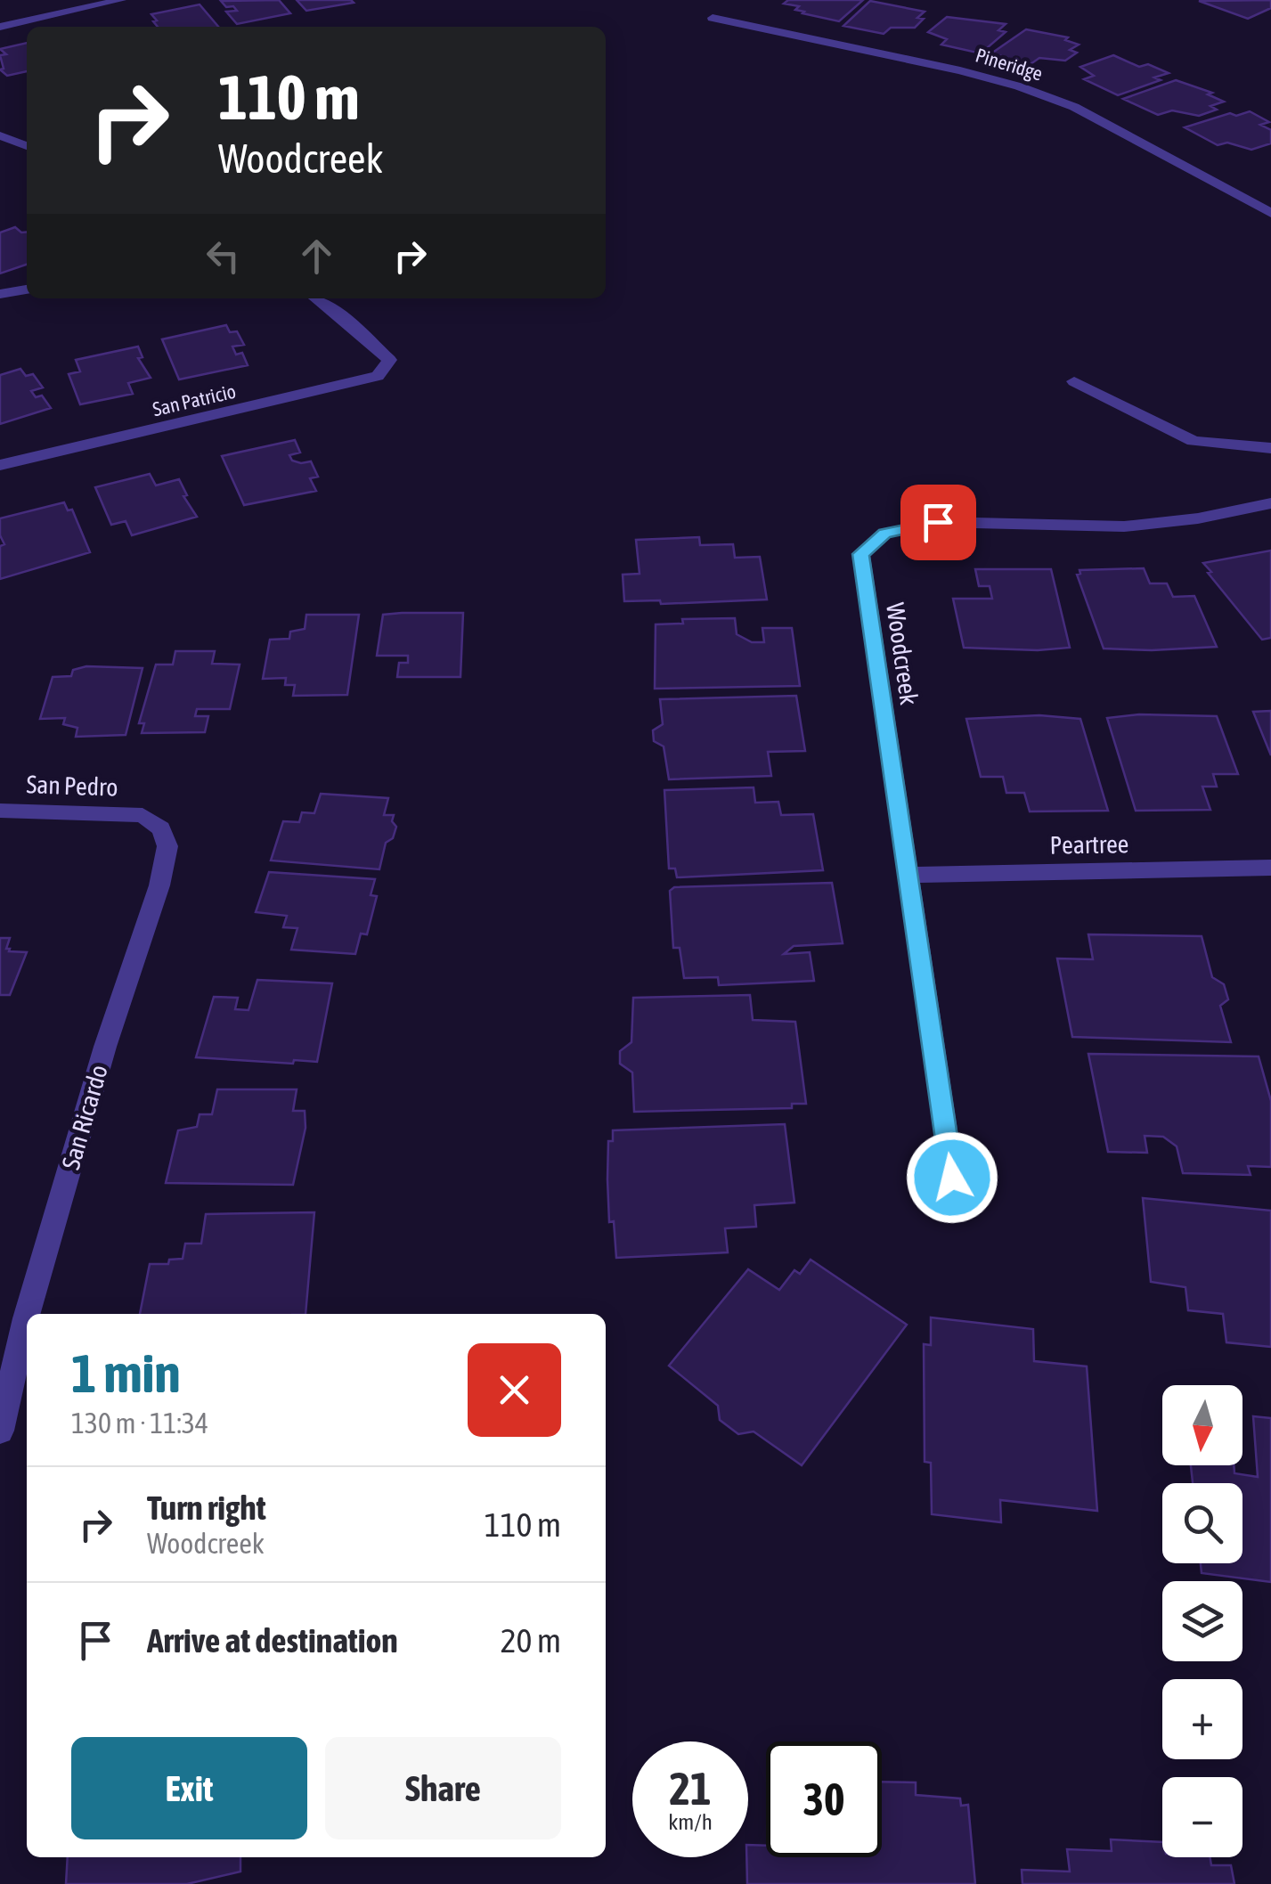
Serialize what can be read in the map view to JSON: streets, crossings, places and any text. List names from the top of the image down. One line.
{"streets":{"street":["Pineridge","San Patricio","Woodcreek","San Pedro","Peartree","San Ricardo"]},"crossings":[["Woodcreek","Peartree"],["San Pedro","San Ricardo"]],"north":"bottom","page":{"turn":["110 m","Woodcreek"],"heading":["1 min","130 m · 11:34"],"map_buttons":["+","−"],"list":[{"name":"Turn right","note":"Woodcreek","value":"110 m"},{"name":"Arrive at destination","value":"20 m"}],"buttons":["Exit","Share"],"speed":"21 km/h","limit":"30"}}
